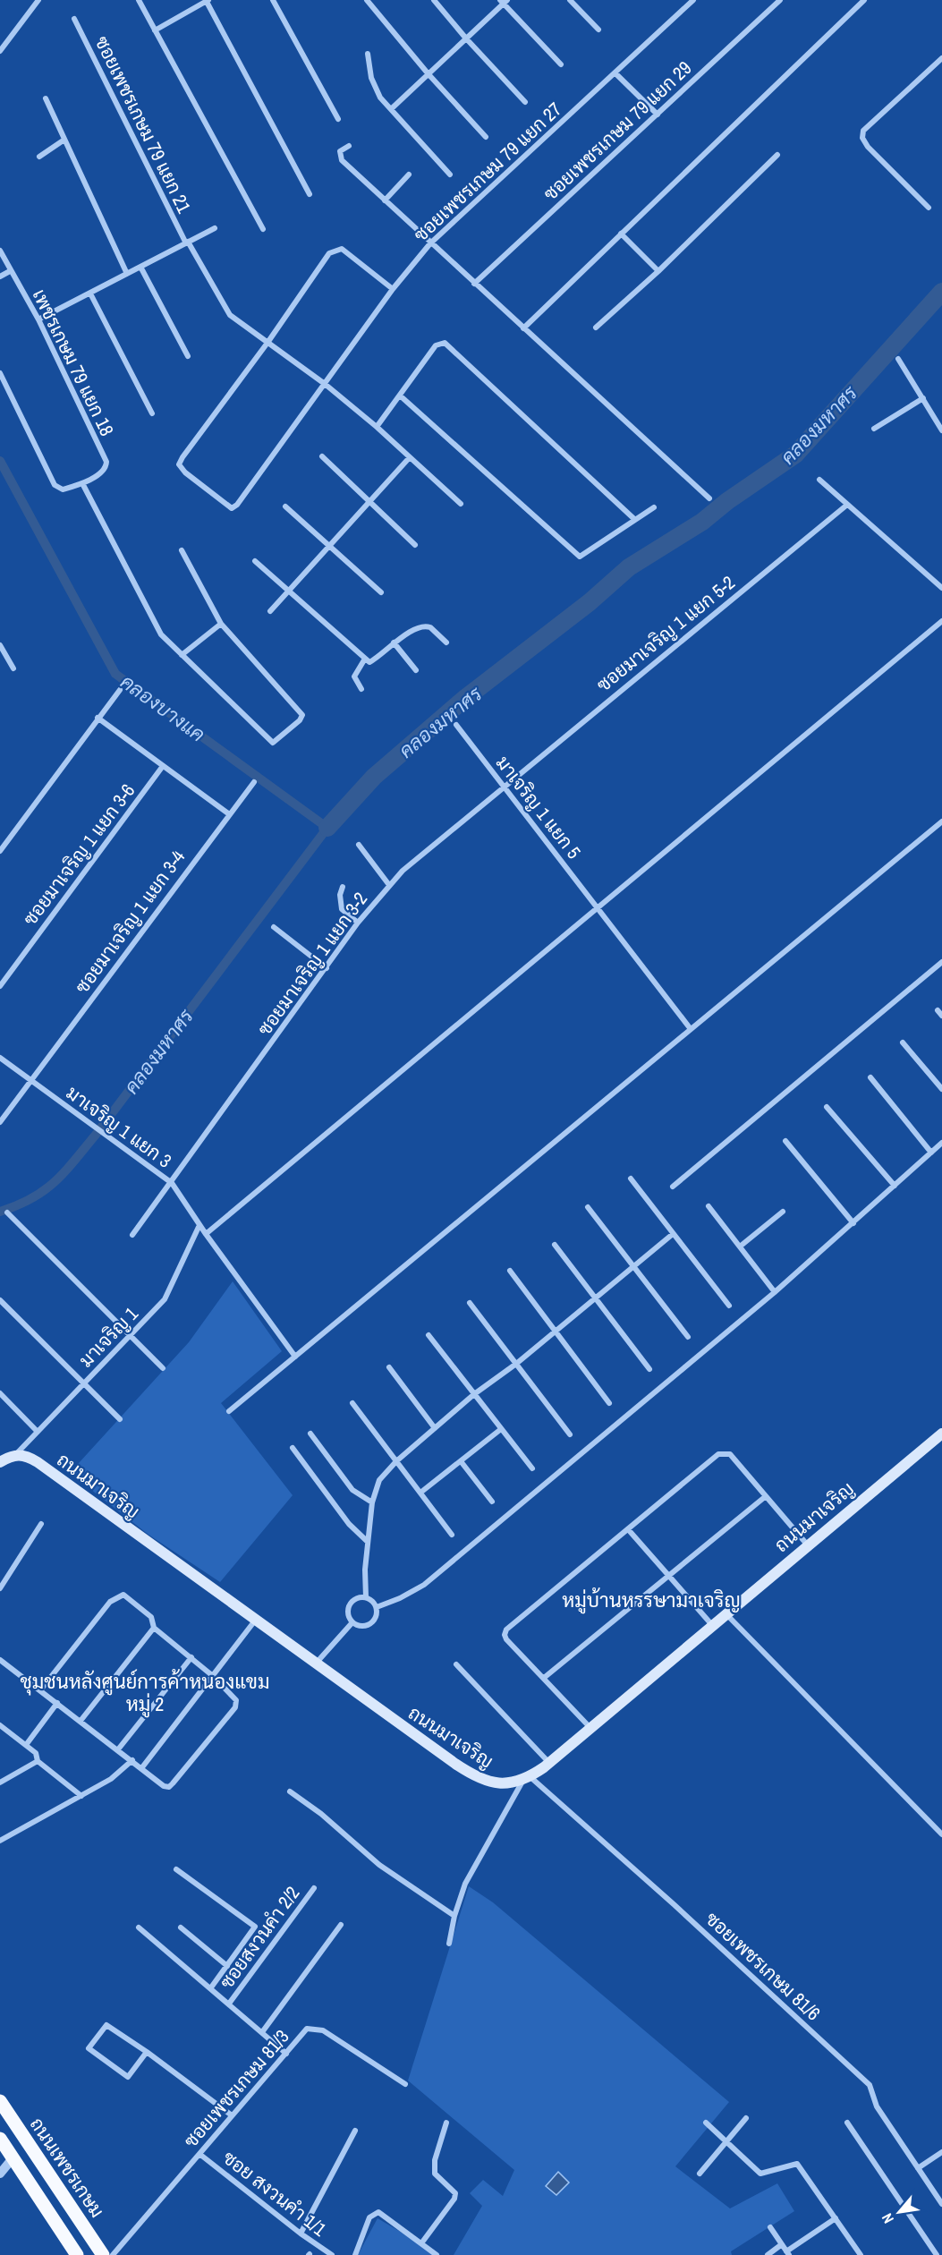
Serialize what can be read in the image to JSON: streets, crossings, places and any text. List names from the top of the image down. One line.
{"streets":{"main road":["ถนนมาเจริญ","ถนนเพชรเกษม"],"street":["ซอยเพชรเกษม 79 แยก 21","ซอยเพชรเกษม 79 แยก 29","ซอยเพชรเกษม 79 แยก 27","เพชรเกษม 79 แยก 18","ซอยมาเจริญ 1 แยก 5-2","มาเจริญ 1 แยก 5","ซอยมาเจริญ 1 แยก 3-6","ซอยมาเจริญ 1 แยก 3-4","ซอยมาเจริญ 1 แยก 3-2","มาเจริญ 1 แยก 3","มาเจริญ 1","ซอยสงวนคำ 2/2","ซอยเพชรเกษม 81/6","ซอยเพชรเกษม 81/3","ซอย สงวนคำ 1/1"]},"crossings":[["ซอยเพชรเกษม 79 แยก 21","ซอยเพชรเกษม 79 แยก 27"],["ซอยมาเจริญ 1 แยก 5-2","มาเจริญ 1 แยก 5"],["ซอยมาเจริญ 1 แยก 5-2","ซอยมาเจริญ 1 แยก 3-2"],["มาเจริญ 1 แยก 5","ซอยมาเจริญ 1 แยก 3-2"],["ซอยมาเจริญ 1 แยก 3-4","มาเจริญ 1 แยก 3"],["ซอยมาเจริญ 1 แยก 3-2","มาเจริญ 1 แยก 3"],["มาเจริญ 1 แยก 3","มาเจริญ 1"],["มาเจริญ 1","ถนนมาเจริญ"],["ถนนมาเจริญ","ซอยเพชรเกษม 81/6"],["ซอยเพชรเกษม 81/3","ซอย สงวนคำ 1/1"]],"districts":["หมู่บ้านหรรษามาเจริญ","ชุมชนหลังศูนย์การค้าหนองแขม หมู่ 2"],"water":["คลองมหาศร","คลองบางแค"],"north":"bottom left"}
